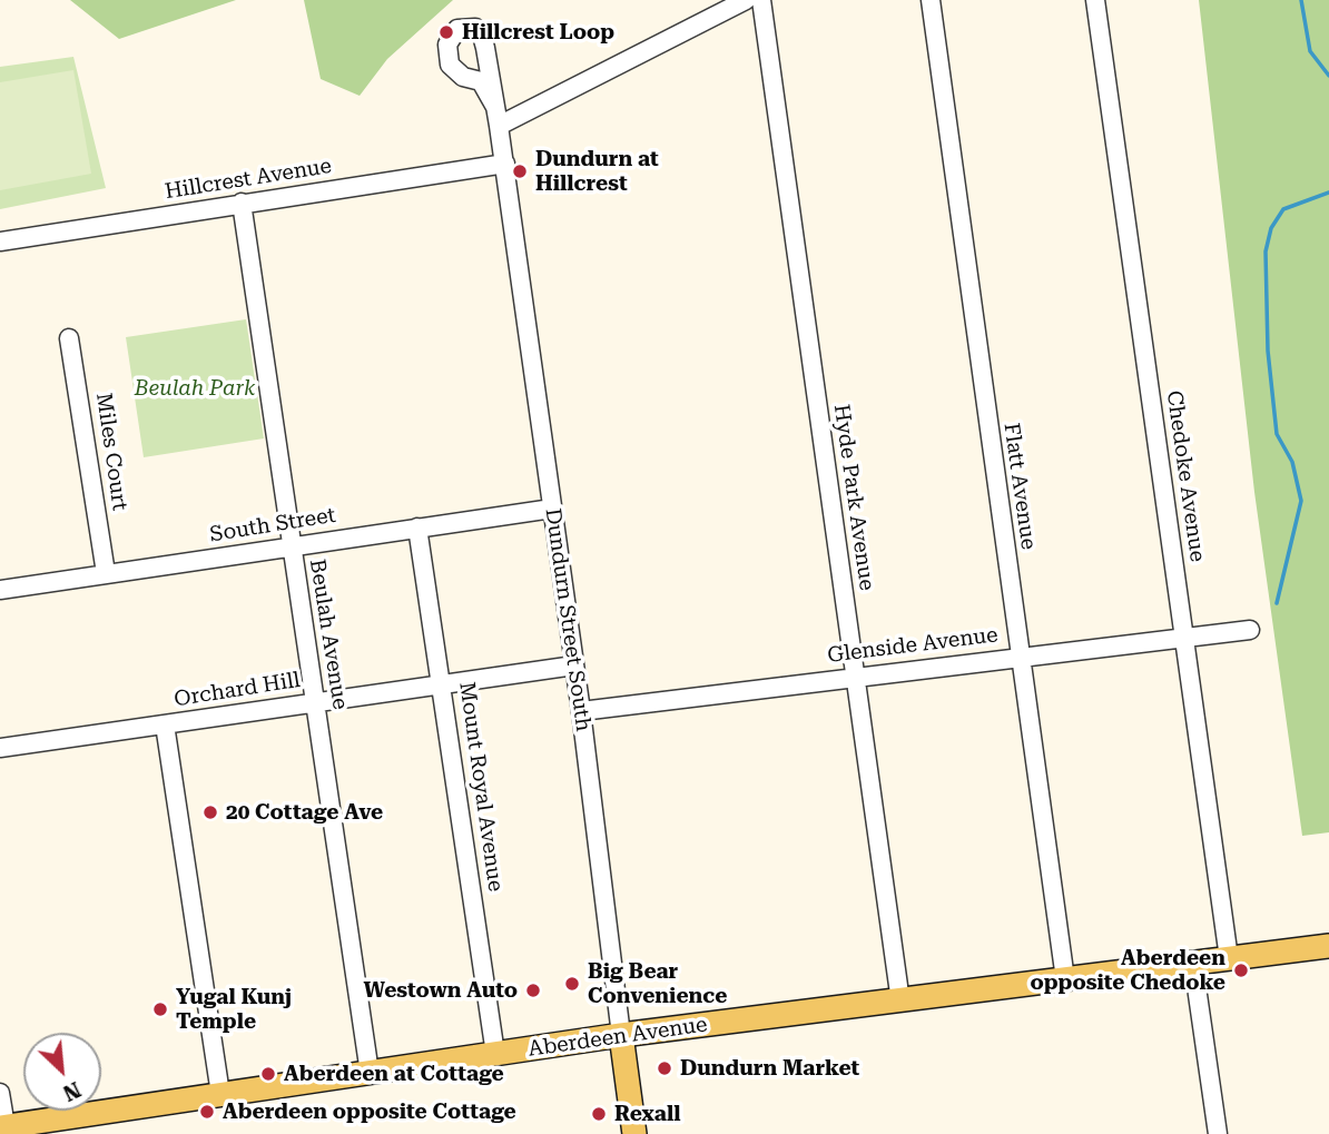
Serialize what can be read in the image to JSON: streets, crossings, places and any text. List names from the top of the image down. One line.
{"streets":{"main road":["Dundurn Street South","Aberdeen Avenue"],"street":["Hillcrest Avenue","Miles Court","Chedoke Avenue","Flatt Avenue","Hyde Park Avenue","South Street","Beulah Avenue","Glenside Avenue","Orchard Hill","Mount Royal Avenue"]},"crossings":[["Hillcrest Avenue","Dundurn Street South"],["Hillcrest Avenue","Beulah Avenue"],["Miles Court","South Street"],["Chedoke Avenue","Glenside Avenue"],["Chedoke Avenue","Aberdeen Avenue"],["Flatt Avenue","Glenside Avenue"],["Flatt Avenue","Aberdeen Avenue"],["Hyde Park Avenue","Glenside Avenue"],["Hyde Park Avenue","Aberdeen Avenue"],["South Street","Dundurn Street South"],["South Street","Beulah Avenue"],["South Street","Mount Royal Avenue"],["Dundurn Street South","Glenside Avenue"],["Dundurn Street South","Orchard Hill"],["Dundurn Street South","Aberdeen Avenue"],["Beulah Avenue","Orchard Hill"],["Beulah Avenue","Aberdeen Avenue"],["Orchard Hill","Mount Royal Avenue"],["Mount Royal Avenue","Aberdeen Avenue"]],"parks":["Beulah Park"],"places":["Hillcrest Loop","Dundurn at Hillcrest","20 Cottage Ave","Aberdeen opposite Chedoke","Big Bear Convenience","Westown Auto","Yugal Kunj Temple","Dundurn Market","Aberdeen at Cottage","Aberdeen opposite Cottage","Rexall"],"north":"bottom right"}
